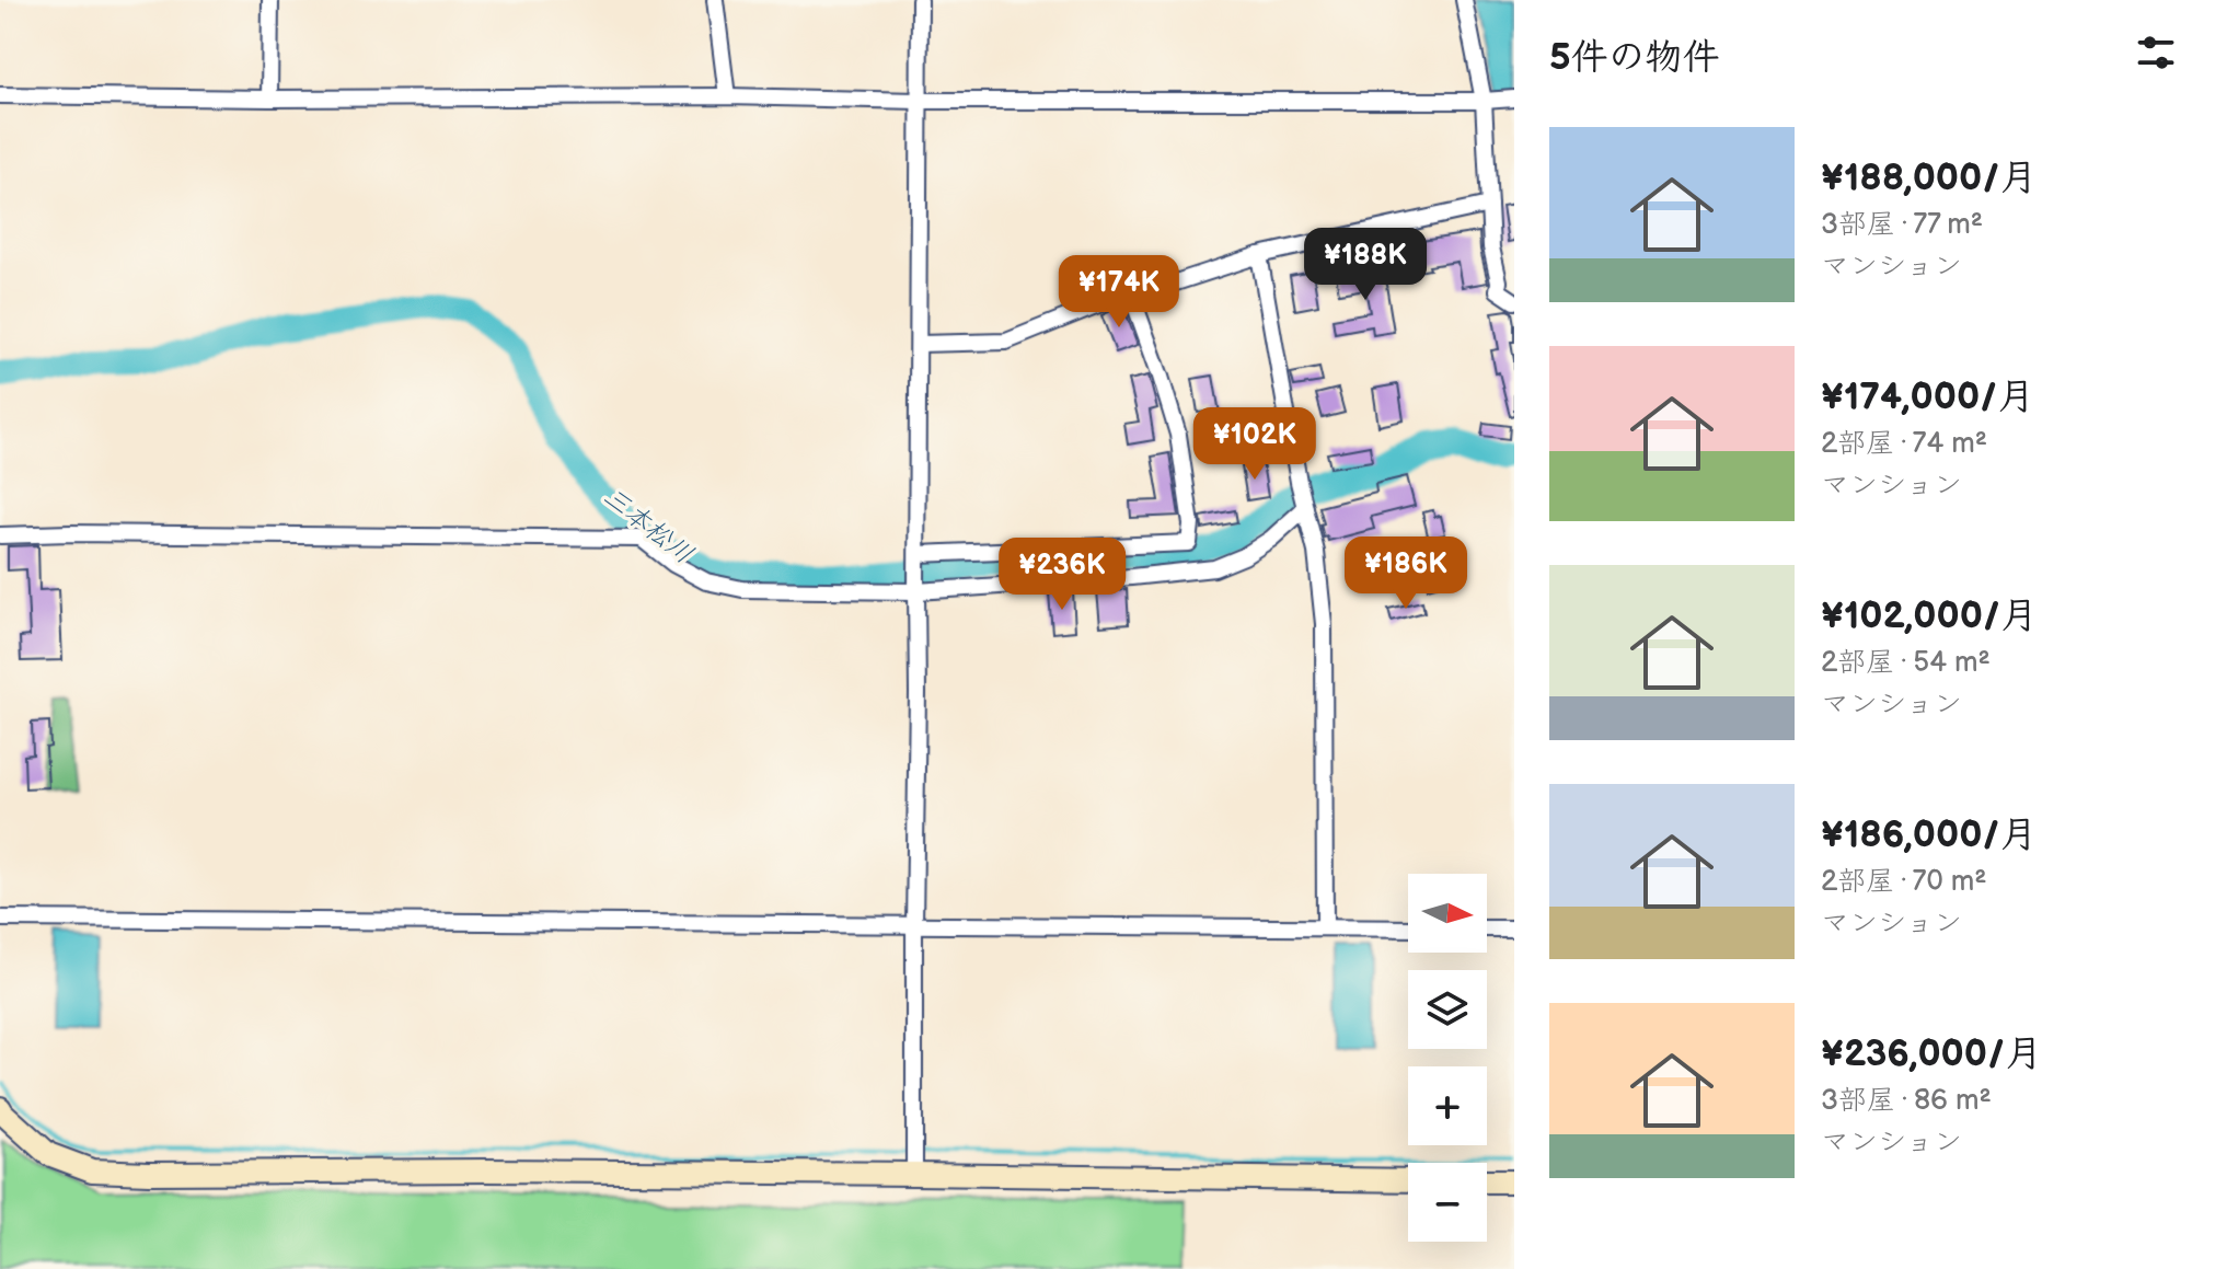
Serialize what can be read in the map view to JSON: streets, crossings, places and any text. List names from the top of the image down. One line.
{"water":["三本松川"],"north":"right","page":{"heading":"5件の物件","list":[{"name":"¥188,000/月","note":"3部屋 · 77 m² · マンション"},{"name":"¥174,000/月","note":"2部屋 · 74 m² · マンション"},{"name":"¥102,000/月","note":"2部屋 · 54 m² · マンション"},{"name":"¥186,000/月","note":"2部屋 · 70 m² · マンション"},{"name":"¥236,000/月","note":"3部屋 · 86 m² · マンション"}],"price":["¥188K","¥174K","¥102K","¥186K","¥236K"],"map_buttons":["+","−"]}}
